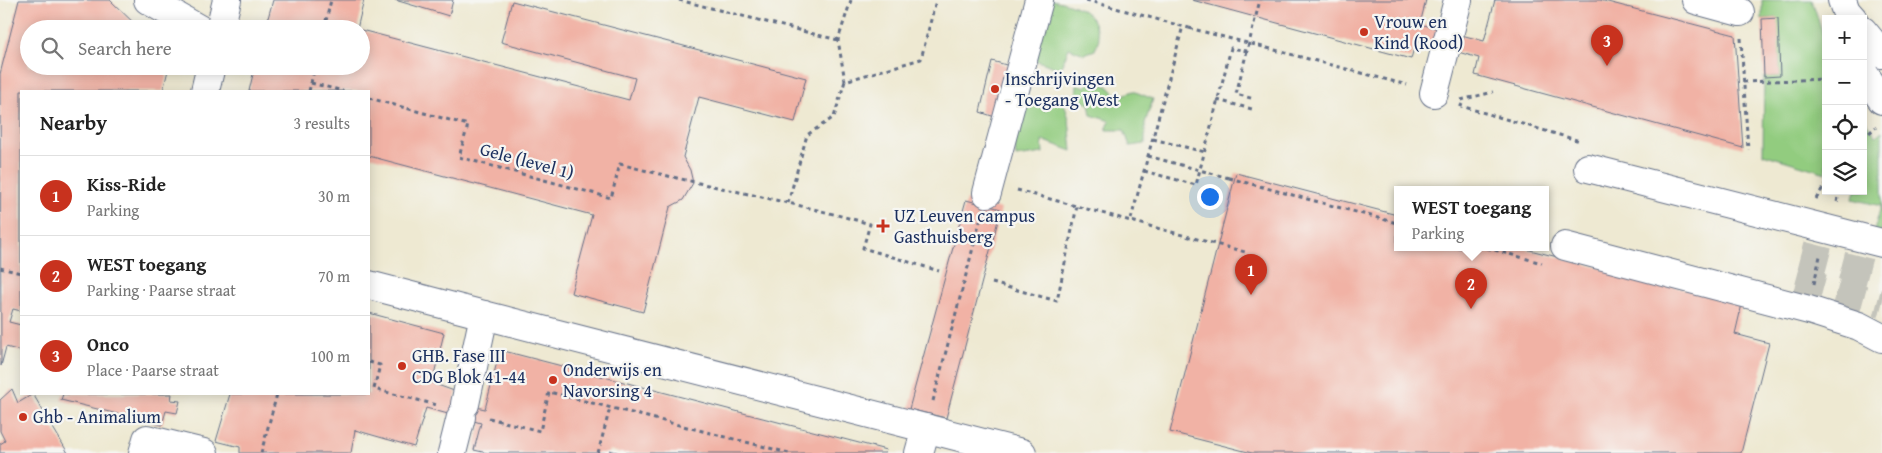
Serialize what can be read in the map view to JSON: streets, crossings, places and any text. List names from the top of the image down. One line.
{"streets":{"path":["Gele (level 1)"]},"places":{"other":["Vrouw en Kind (Rood)","Inschrijvingen - Toegang West","GHB. Fase III CDG Blok 41-44","Onderwijs en Navorsing 4","Ghb - Animalium"],"health":["UZ Leuven campus Gasthuisberg"]},"page":{"map_buttons":["+","−"],"search":"Search here","pins":["3","1","2"],"heading":["Nearby","3 results"],"list":[{"mark":"1","name":"Kiss-Ride","note":"Parking","value":"30 m"},{"mark":"2","name":"WEST toegang","note":"Parking · Paarse straat","value":"70 m"},{"mark":"3","name":"Onco","note":"Place · Paarse straat","value":"100 m"}],"popup":["WEST toegang","Parking"]}}
